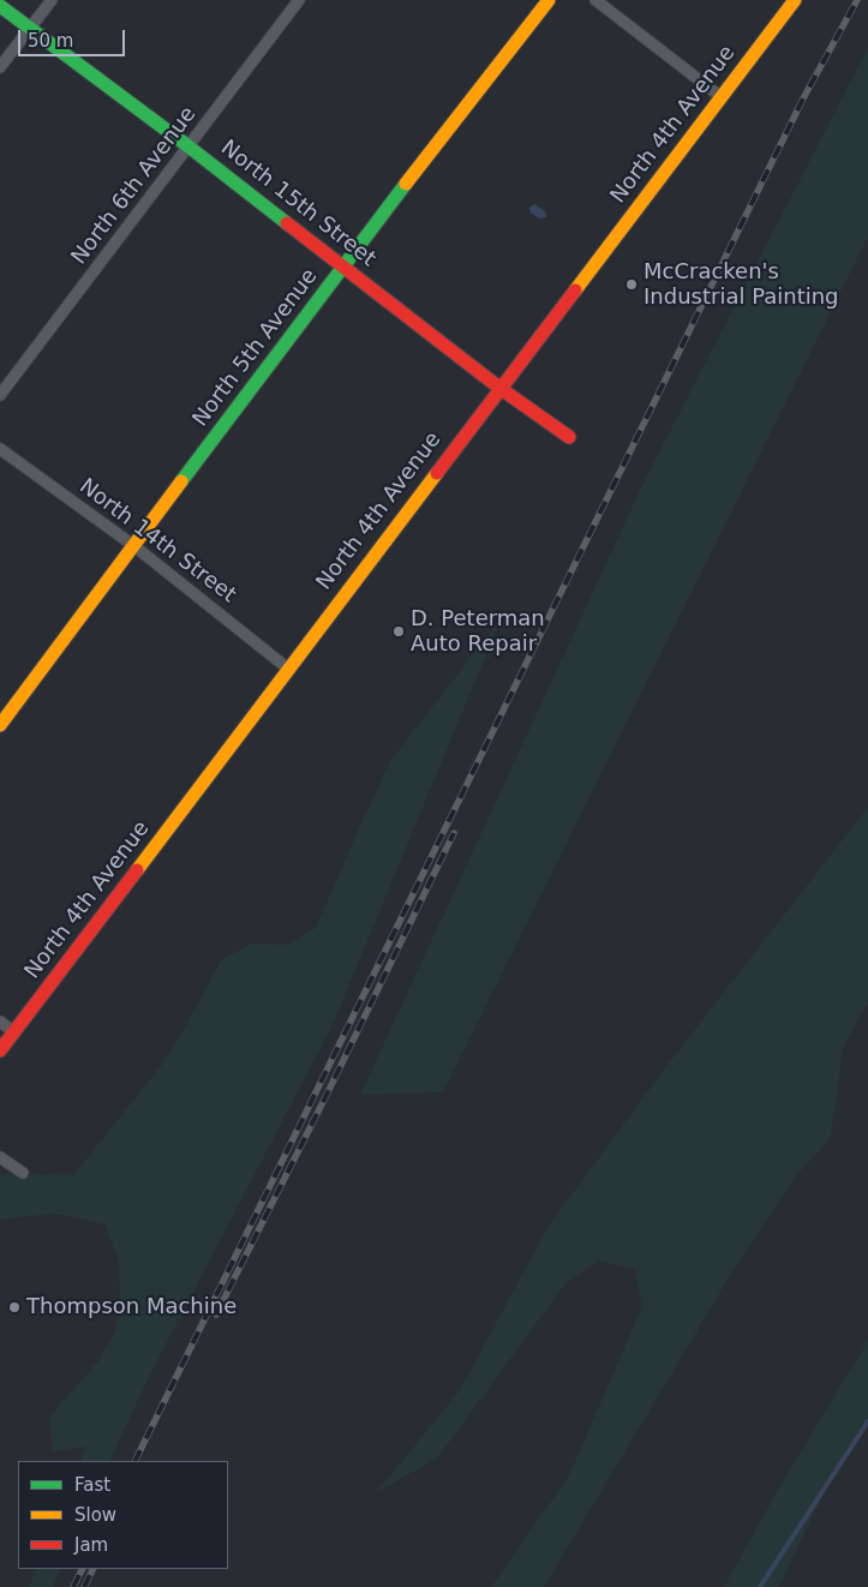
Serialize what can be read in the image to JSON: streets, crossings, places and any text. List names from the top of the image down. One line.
{"streets":{"street":["North 4th Avenue","North 6th Avenue","North 15th Street","North 5th Avenue","North 14th Street"]},"crossings":[["North 4th Avenue","North 15th Street"],["North 4th Avenue","North 14th Street"],["North 6th Avenue","North 15th Street"],["North 15th Street","North 5th Avenue"],["North 5th Avenue","North 14th Street"]],"places":["McCracken's Industrial Painting","D. Peterman Auto Repair","Thompson Machine"],"legend":["Fast","Slow","Jam"],"scale_bar":"50 m"}
